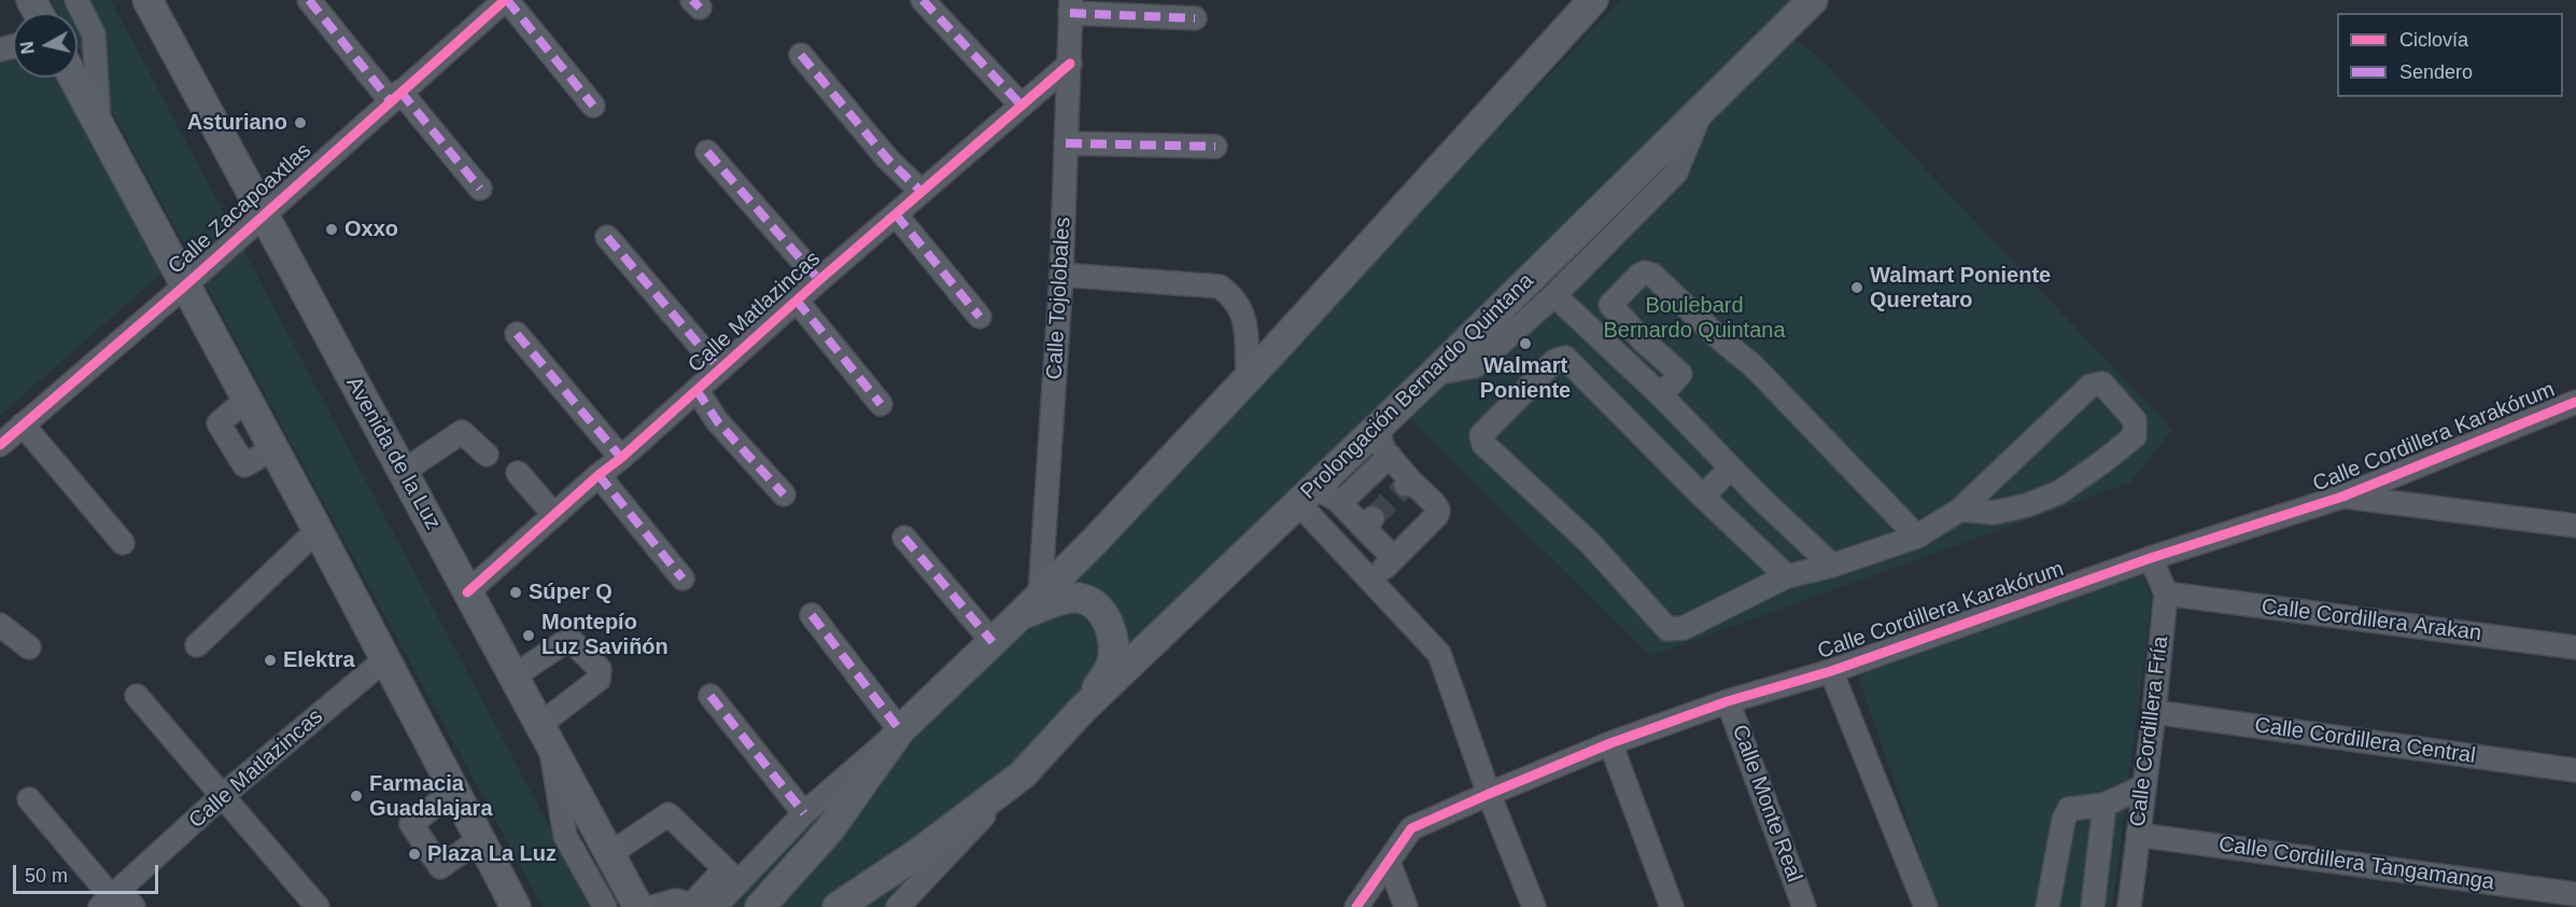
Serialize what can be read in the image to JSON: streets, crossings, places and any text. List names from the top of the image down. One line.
{"streets":{"main road":["Prolongación Bernardo Quintana","Avenida de la Luz"],"street":["Calle Zacapoaxtlas","Calle Tojolobales","Calle Matlazincas","Calle Cordillera Karakórum","Calle Cordillera Arakan","Calle Cordillera Fría","Calle Cordillera Central","Calle Monte Real","Calle Cordillera Tangamanga"]},"crossings":[["Calle Zacapoaxtlas","Avenida de la Luz"],["Calle Tojolobales","Calle Matlazincas"],["Calle Matlazincas","Avenida de la Luz"],["Calle Cordillera Karakórum","Calle Cordillera Fría"],["Calle Cordillera Karakórum","Calle Monte Real"],["Calle Cordillera Arakan","Calle Cordillera Fría"],["Calle Cordillera Fría","Calle Cordillera Central"],["Calle Cordillera Fría","Calle Cordillera Tangamanga"]],"parks":["Boulebard Bernardo Quintana"],"places":["Asturiano","Oxxo","Walmart Poniente Queretaro","Walmart Poniente","Súper Q","Montepío Luz Saviñón","Elektra","Farmacia Guadalajara","Plaza La Luz"],"legend":["Ciclovía","Sendero"],"scale_bar":"50 m","north":"left"}
